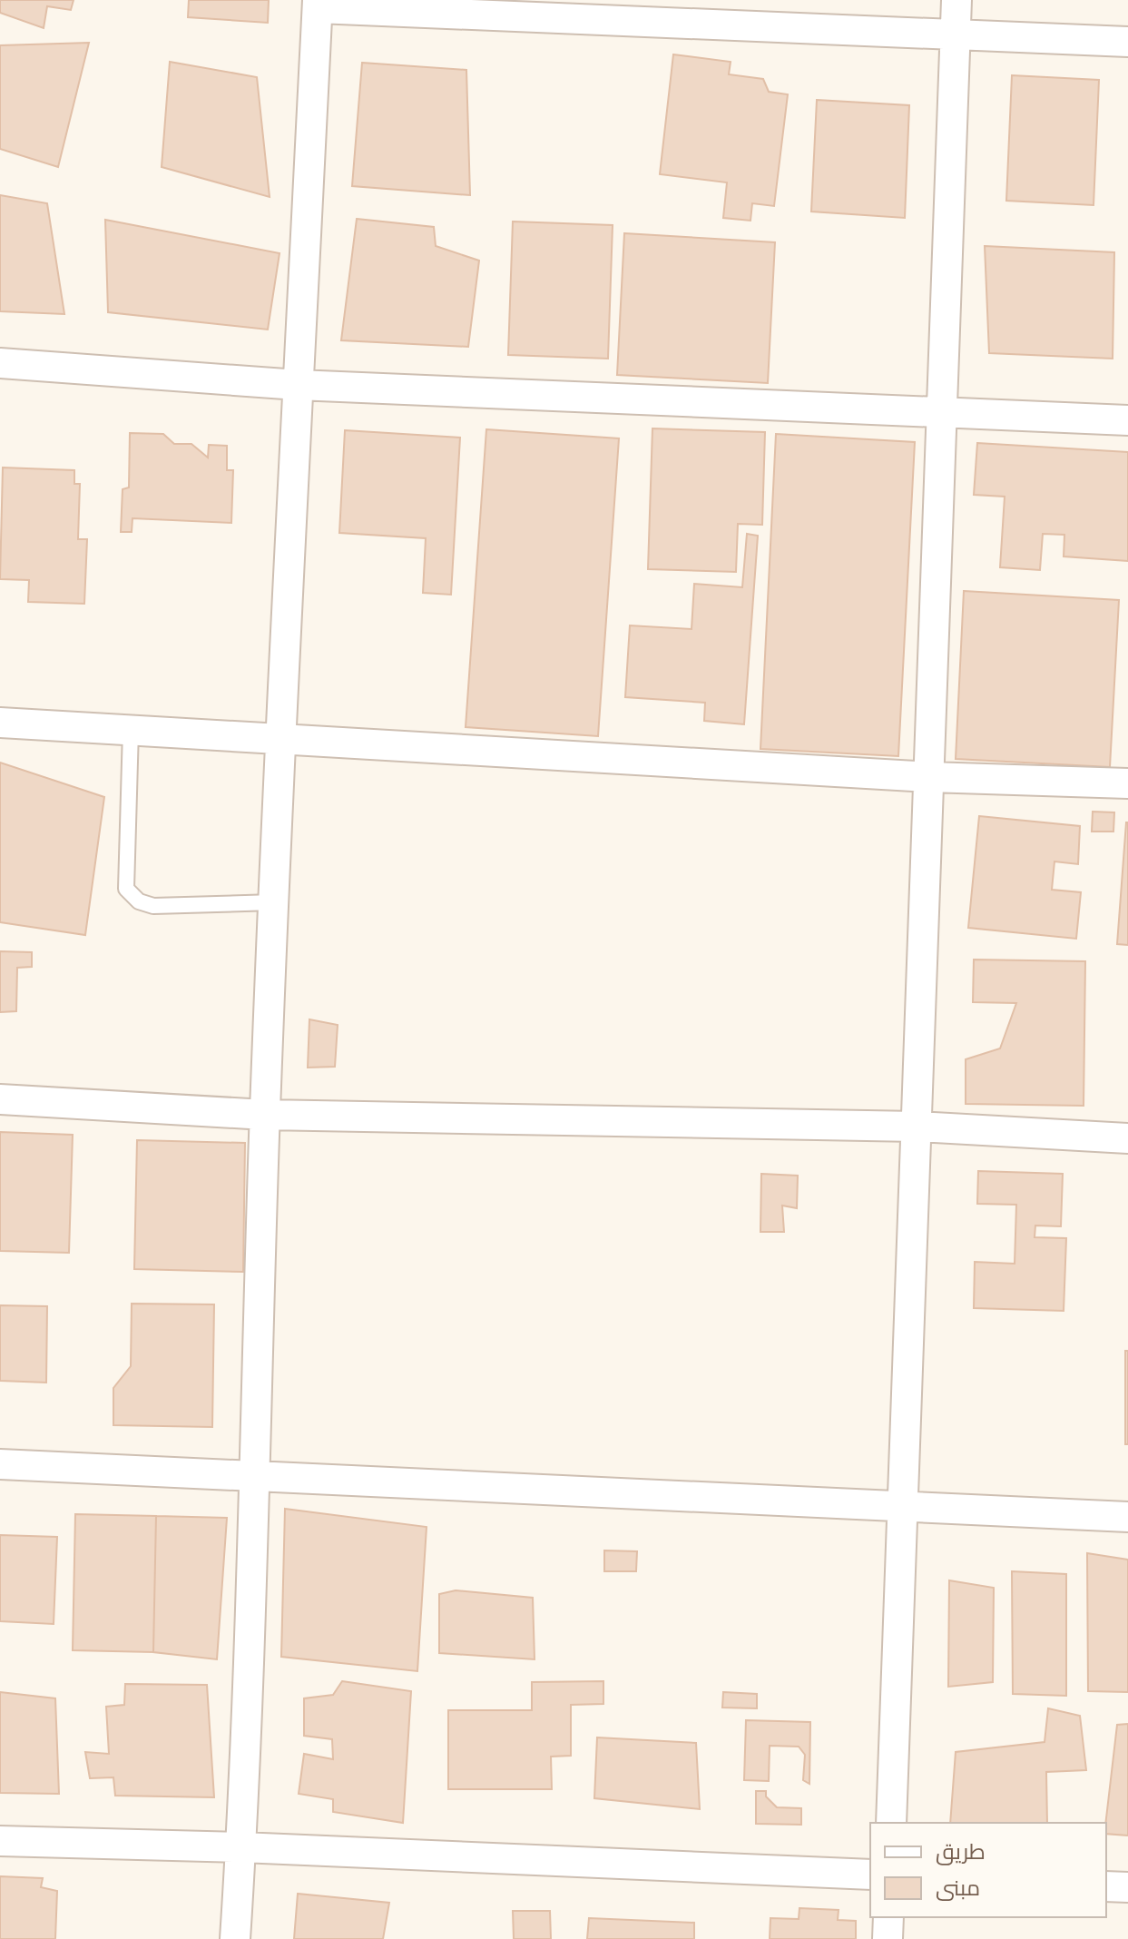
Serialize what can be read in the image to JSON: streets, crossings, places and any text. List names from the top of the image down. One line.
{"legend":["طريق","مبنى"]}
